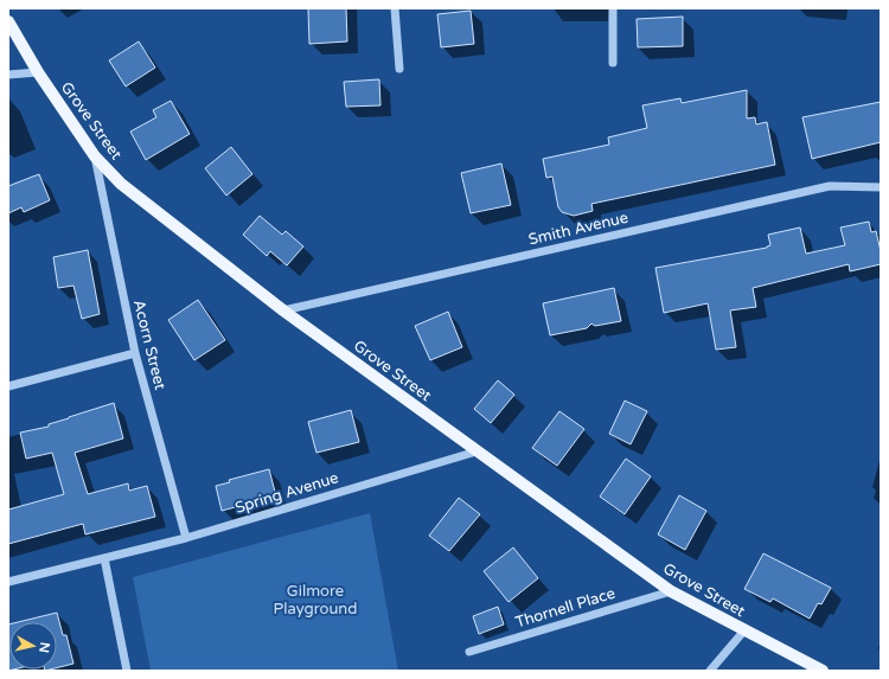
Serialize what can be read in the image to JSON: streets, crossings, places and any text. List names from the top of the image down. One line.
{"streets":{"main road":["Grove Street"],"street":["Smith Avenue","Acorn Street","Spring Avenue","Thornell Place"]},"crossings":[["Grove Street","Smith Avenue"],["Grove Street","Acorn Street"],["Grove Street","Spring Avenue"],["Grove Street","Thornell Place"],["Acorn Street","Spring Avenue"]],"parks":["Gilmore Playground"],"north":"right"}
